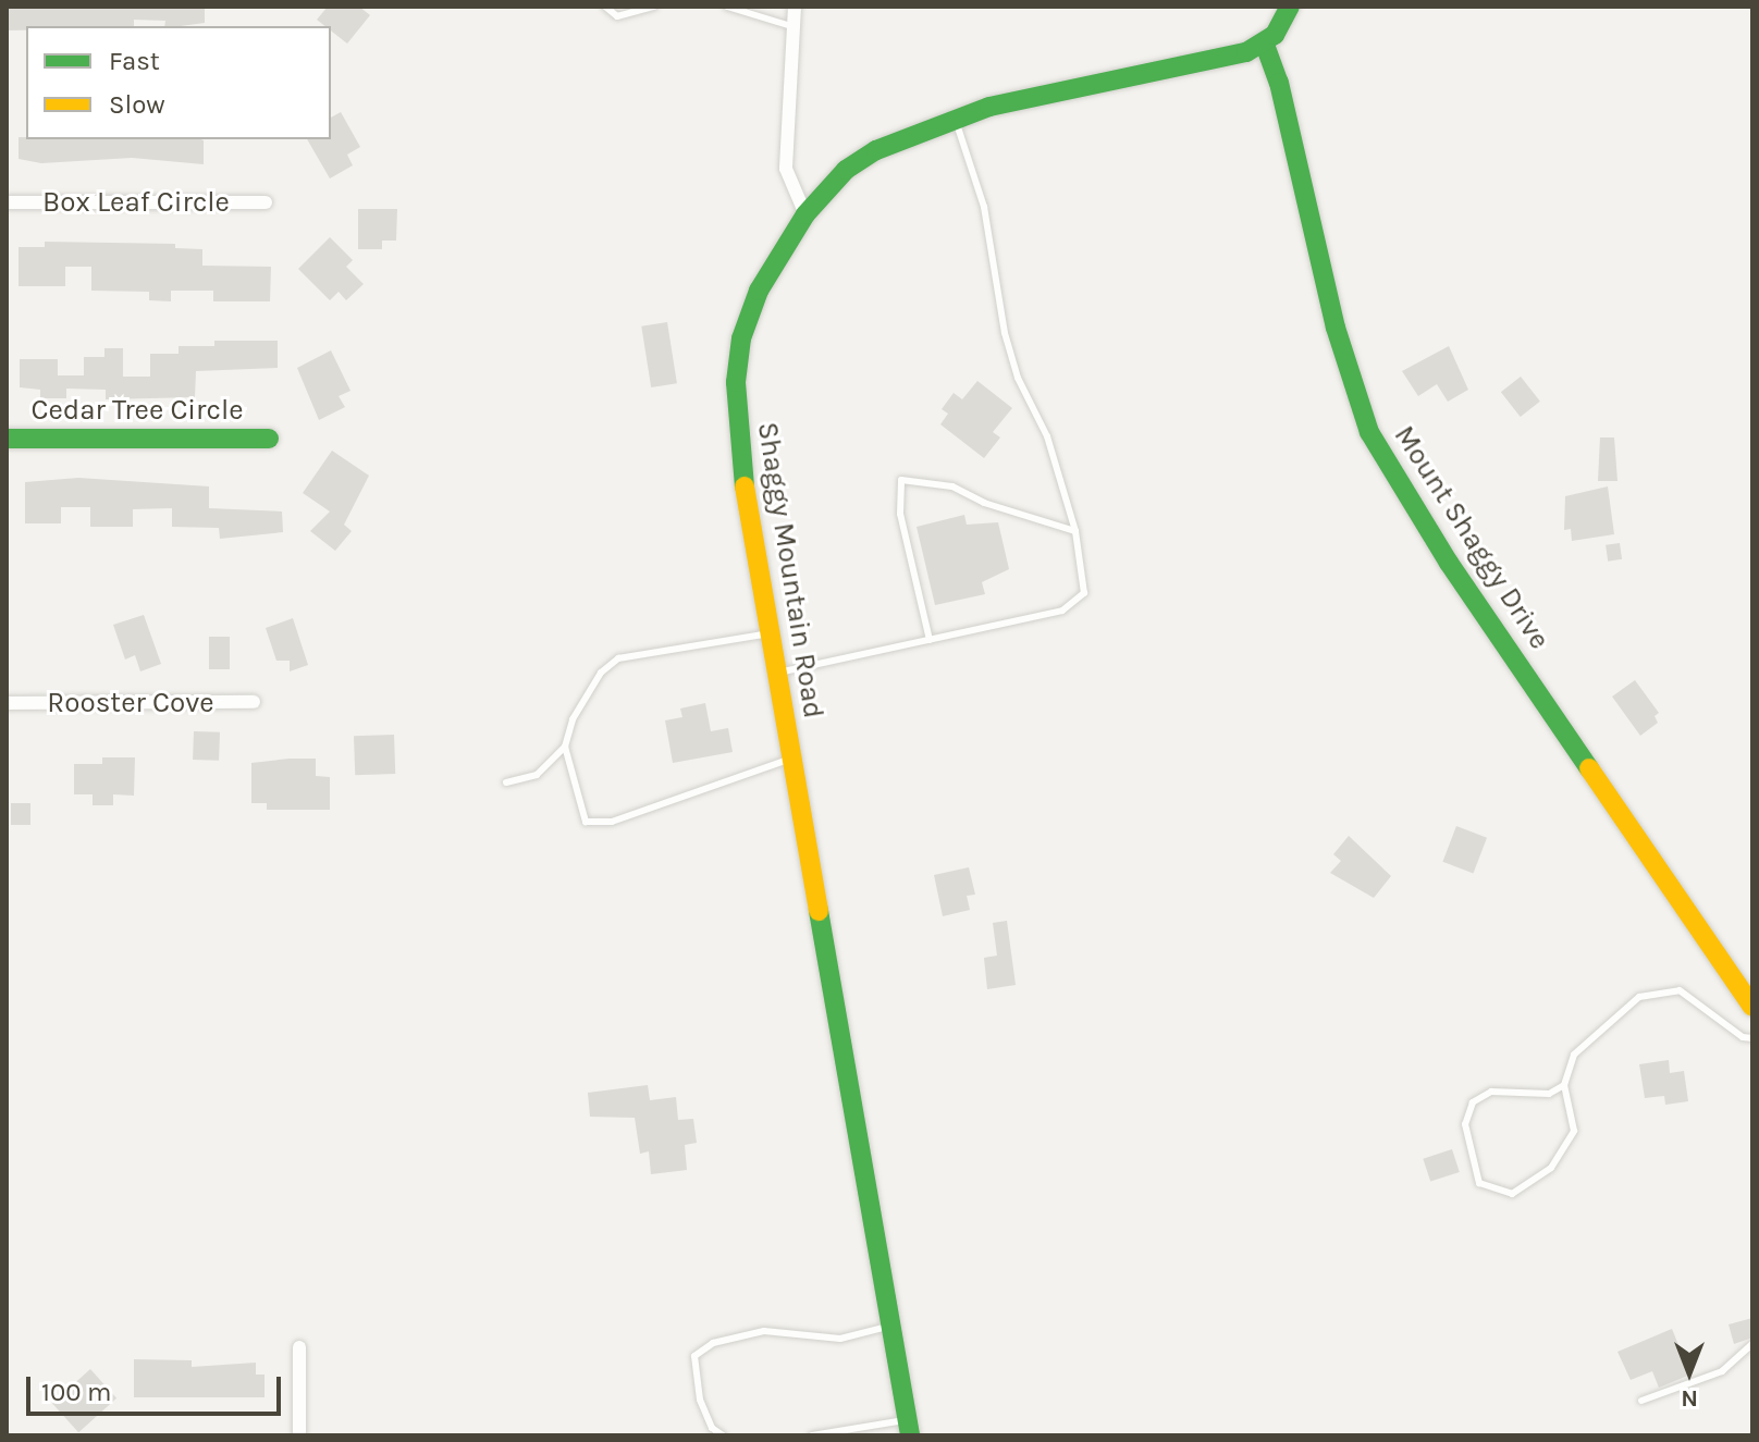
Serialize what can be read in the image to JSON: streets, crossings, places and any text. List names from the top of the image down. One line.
{"streets":{"street":["Box Leaf Circle","Cedar Tree Circle","Mount Shaggy Drive","Shaggy Mountain Road","Rooster Cove"]},"crossings":[["Mount Shaggy Drive","Shaggy Mountain Road"]],"legend":["Fast","Slow"],"scale_bar":"100 m","north":"bottom"}
